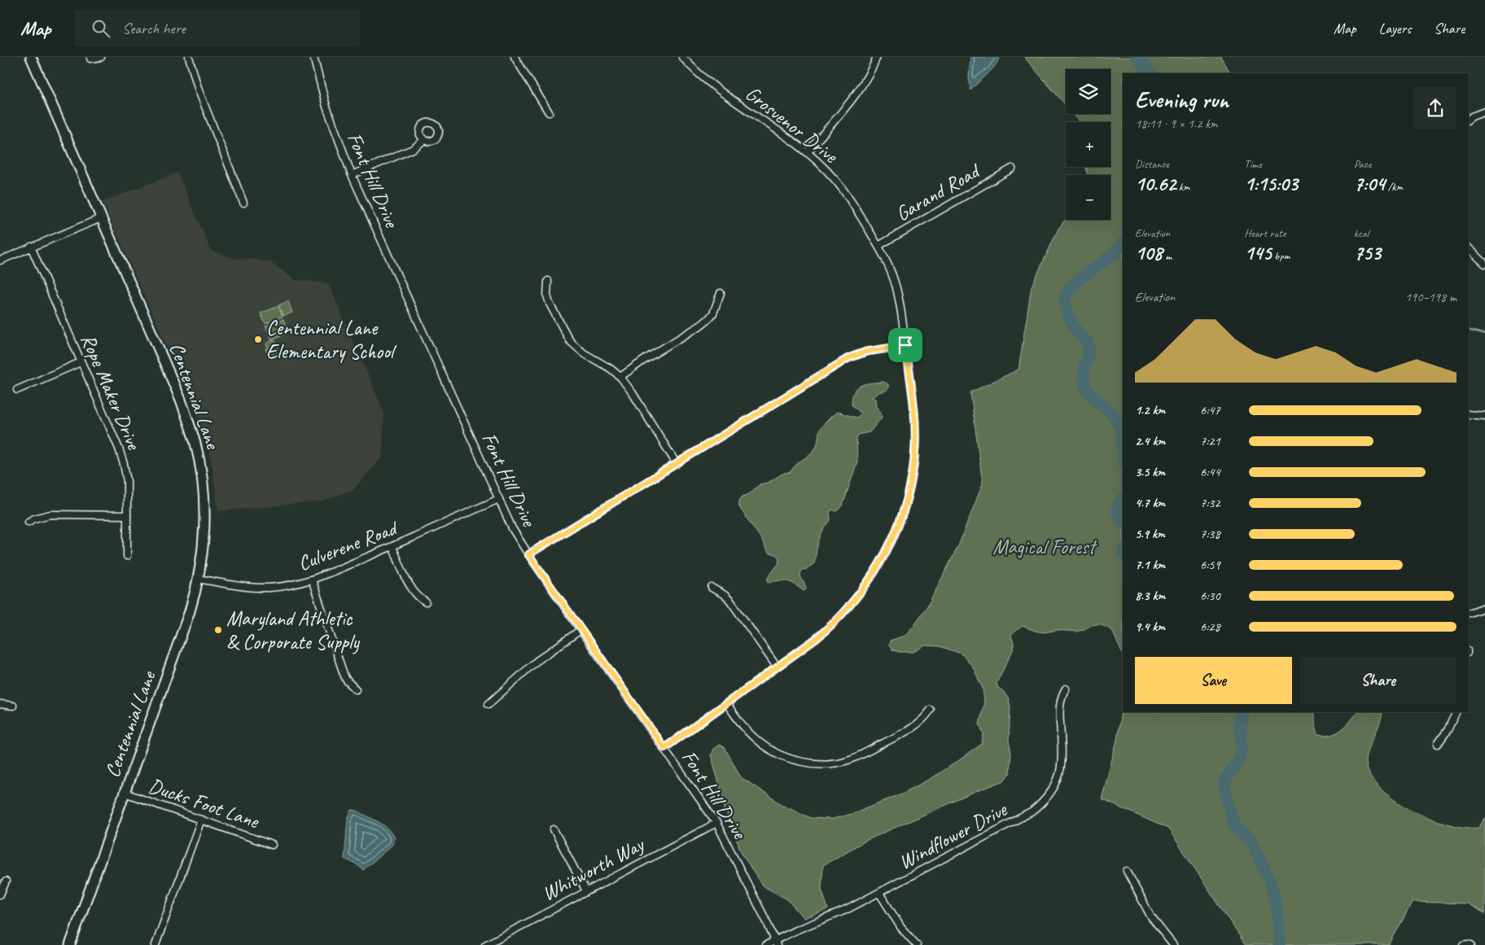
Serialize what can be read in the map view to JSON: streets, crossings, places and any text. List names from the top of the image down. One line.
{"streets":{"street":["Grosvenor Drive","Font Hill Drive","Garand Road","Rope Maker Drive","Centennial Lane","Culverene Road","Ducks Foot Lane","Windflower Drive","Whitworth Way"]},"crossings":[["Grosvenor Drive","Font Hill Drive"],["Grosvenor Drive","Garand Road"],["Font Hill Drive","Culverene Road"],["Font Hill Drive","Windflower Drive"],["Font Hill Drive","Whitworth Way"],["Centennial Lane","Culverene Road"],["Centennial Lane","Ducks Foot Lane"]],"parks":["Magical Forest"],"places":["Centennial Lane Elementary School","Maryland Athletic & Corporate Supply"],"page":{"header":"Map","search":"Search here","nav":["Map","Layers","Share"],"map_buttons":["+","−"],"heading":["Evening run","18:11 · 9 × 1.2 km"],"stats":[["Distance","10.62 km"],["Time","1:15:03"],["Pace","7:04 /km"],["Elevation","108 m"],["Heart rate","145 bpm"],["kcal","753"]],"chart":["Elevation","190–198 m"],"list":[{"name":"1.2 km","note":"6:47"},{"name":"2.4 km","note":"7:21"},{"name":"3.5 km","note":"6:44"},{"name":"4.7 km","note":"7:32"},{"name":"5.9 km","note":"7:38"},{"name":"7.1 km","note":"6:59"},{"name":"8.3 km","note":"6:30"},{"name":"9.4 km","note":"6:28"}],"buttons":["Save","Share"]}}
